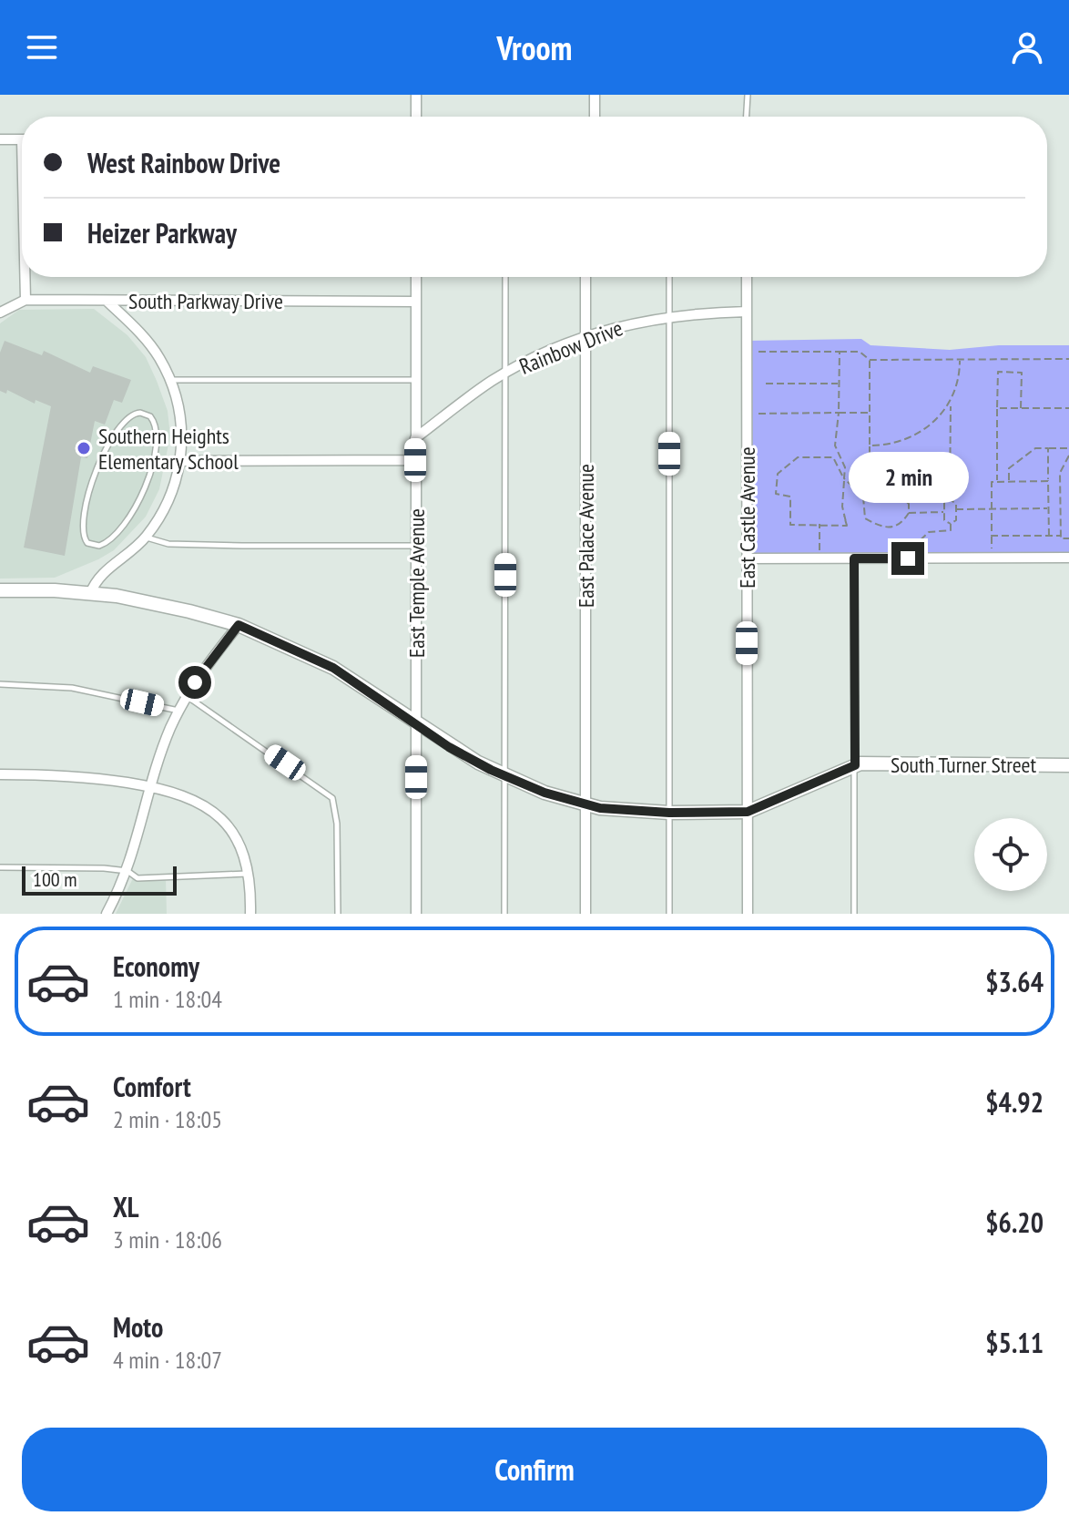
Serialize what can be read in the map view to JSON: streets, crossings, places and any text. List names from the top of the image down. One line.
{"streets":{"main road":["South Turner Street"],"street":["South Parkway Drive","Rainbow Drive","East Castle Avenue","East Palace Avenue","East Temple Avenue"]},"crossings":[["South Parkway Drive","East Temple Avenue"],["Rainbow Drive","East Castle Avenue"],["Rainbow Drive","East Palace Avenue"],["Rainbow Drive","East Temple Avenue"],["East Castle Avenue","South Turner Street"],["East Palace Avenue","South Turner Street"],["East Temple Avenue","South Turner Street"]],"places":["Southern Heights Elementary School"],"scale_bar":"100 m","page":{"header":"Vroom","banner":["West Rainbow Drive","Heizer Parkway"],"bubble":"2 min","scale":"100 m","list":[{"name":"Economy","note":"1 min · 18:04","value":"$3.64"},{"name":"Comfort","note":"2 min · 18:05","value":"$4.92"},{"name":"XL","note":"3 min · 18:06","value":"$6.20"},{"name":"Moto","note":"4 min · 18:07","value":"$5.11"}],"buttons":"Confirm"}}
